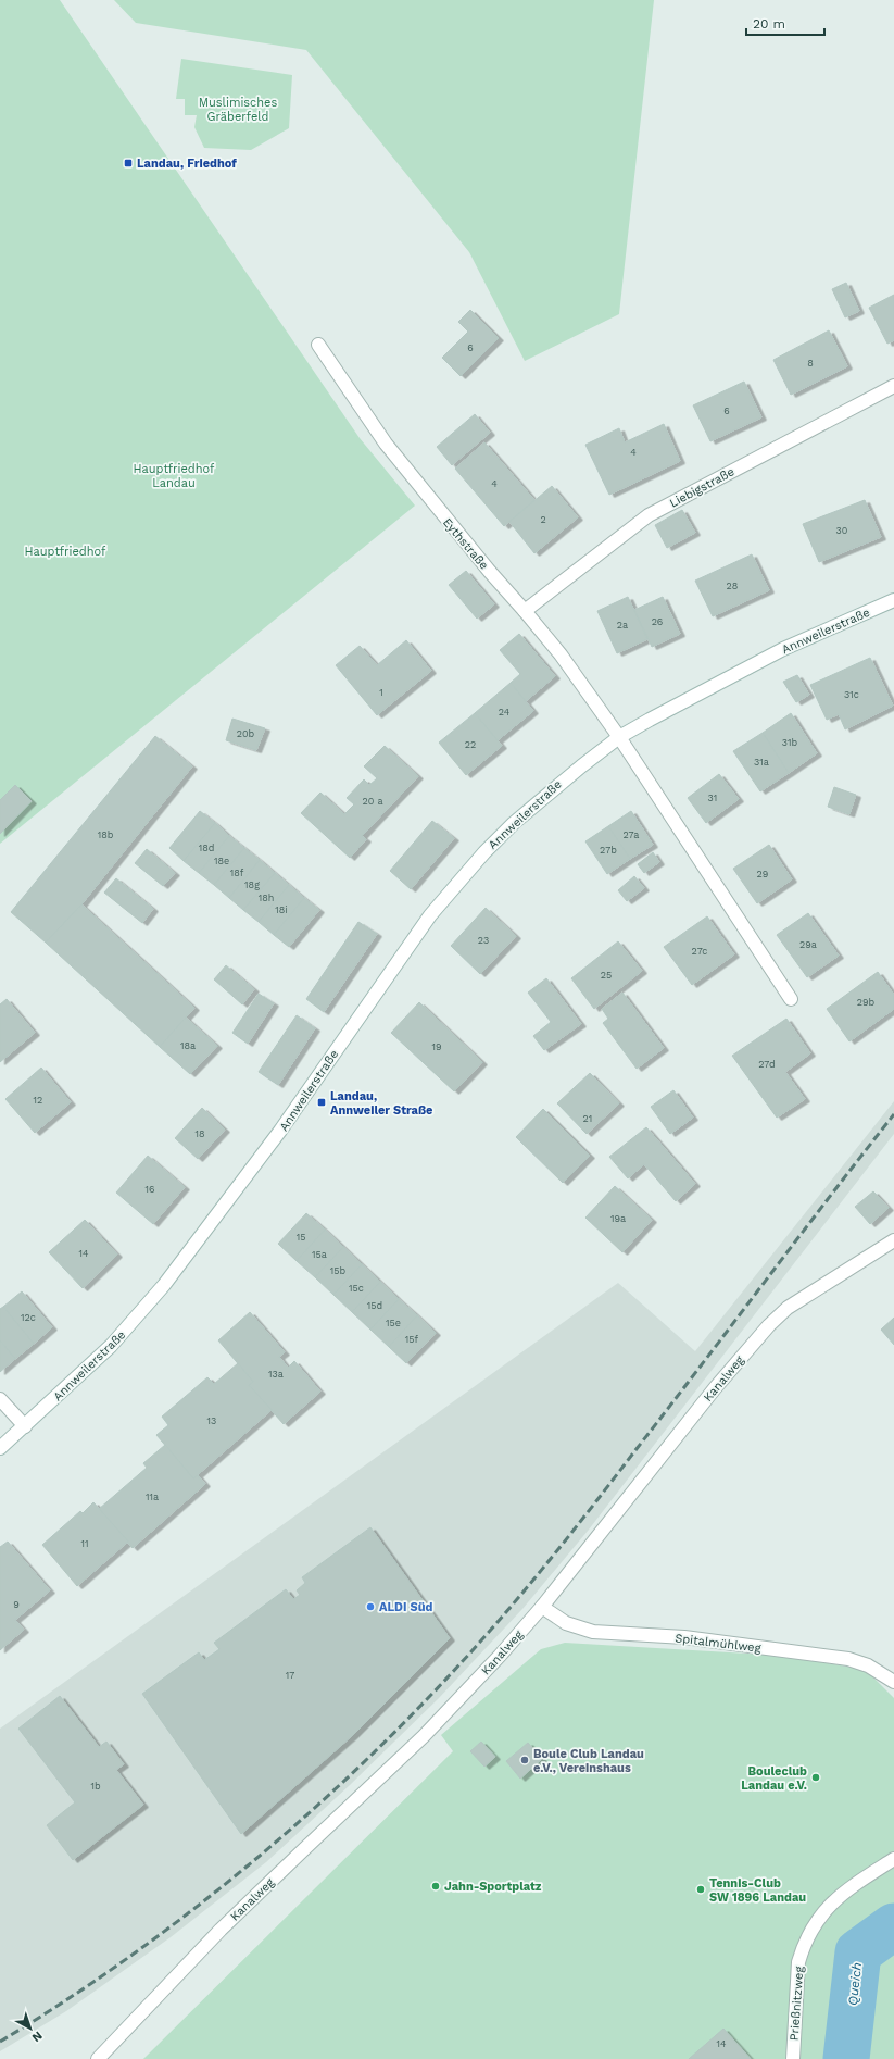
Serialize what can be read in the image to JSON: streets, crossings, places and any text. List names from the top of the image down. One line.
{"streets":{"street":["Liebigstraße","Eythstraße","Annweilerstraße","Kanalweg","Spitalmühlweg","Prießnitzweg"]},"crossings":[["Liebigstraße","Eythstraße"],["Eythstraße","Annweilerstraße"],["Kanalweg","Spitalmühlweg"]],"water":["Queich"],"parks":["Muslimisches Gräberfeld","Hauptfriedhof Landau","Hauptfriedhof"],"places":{"transit":["Landau, Friedhof","Landau, Annweiler Straße"],"other":["ALDI Süd","Boule Club Landau e.V., Vereinshaus","Bouleclub Landau e.V.","Jahn-Sportplatz","Tennis-Club SW 1896 Landau"]},"house_numbers":["6","8","6","4","4","2","30","28","26","2a","1","31c","24","20b","31b","22","31a","31","20 a","18b","27a","18d","27b","18e","18f","29","18g","18h","18i","23","29a","27c","25","29b","18a","19","27d","12","21","18","16","19a","15","14","15a","15b","15c","15d","12c","15e","15f","13a","13","11a","11","9","17","1b","14"],"scale_bar":"20 m","north":"bottom right"}
